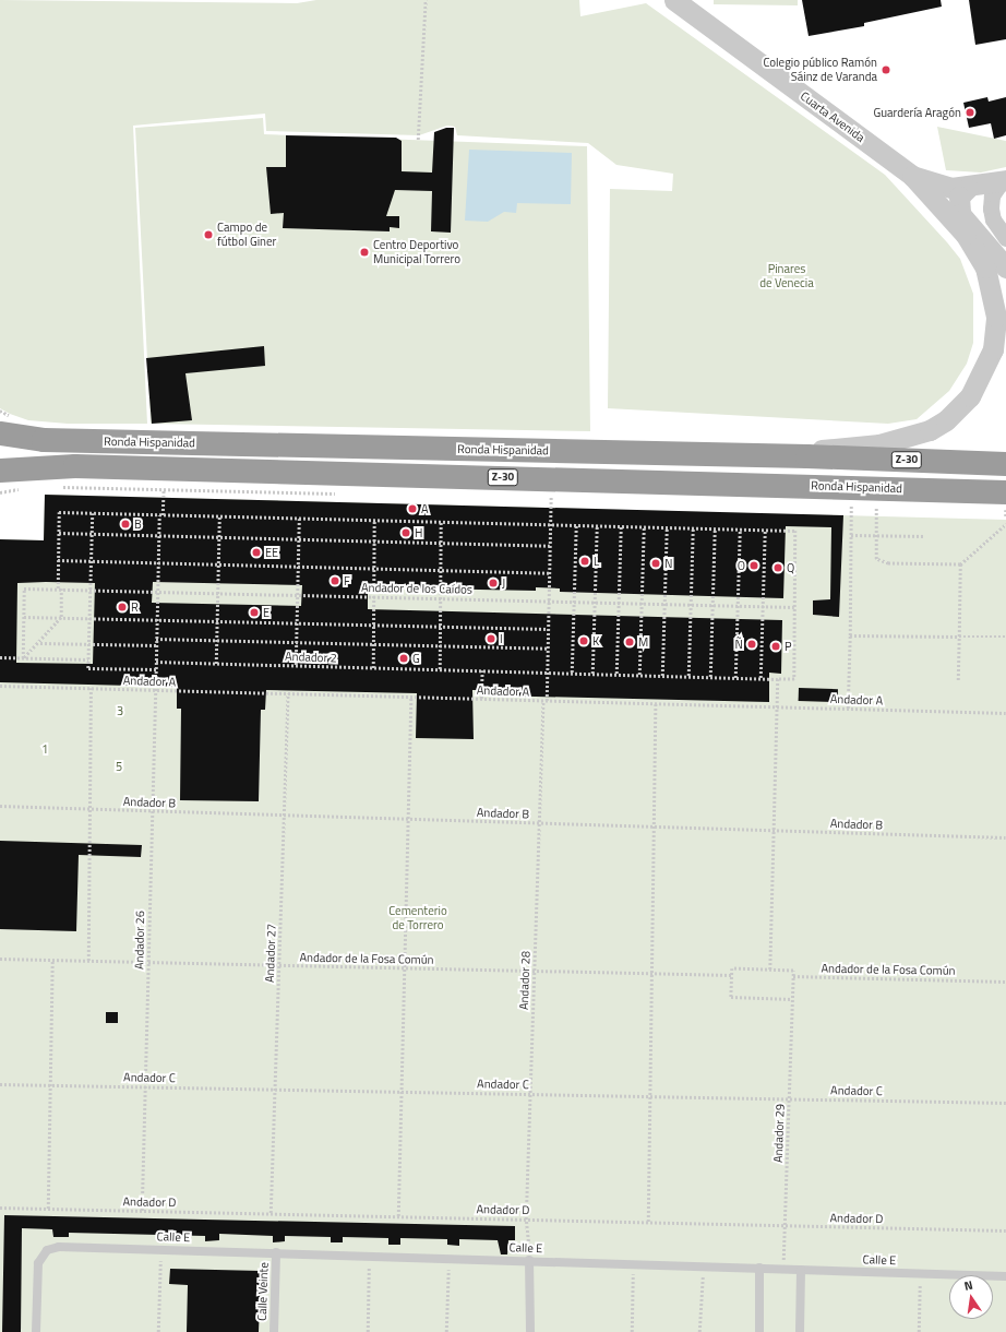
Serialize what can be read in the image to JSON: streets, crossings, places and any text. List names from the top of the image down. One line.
{"streets":{"highway":["Ronda Hispanidad","Z-30"],"street":["Cuarta Avenida"],"lane":["Calle E","Calle Veinte"],"path":["Andador de los Caídos","Andador 2","Andador A","Andador B","Andador 26","Andador 27","Andador de la Fosa Común","Andador 28","Andador C","Andador 29","Andador D"]},"crossings":[["Ronda Hispanidad","Andador 28"],["Andador de los Caídos","Andador 28"],["Andador 2","Andador 28"],["Andador A","Andador 26"],["Andador A","Andador 27"],["Andador A","Andador 28"],["Andador B","Andador 26"],["Andador B","Andador 27"],["Andador B","Andador 28"],["Andador 26","Andador de la Fosa Común"],["Andador 26","Andador C"],["Andador 26","Andador D"],["Andador 27","Andador de la Fosa Común"],["Andador 27","Andador C"],["Andador 27","Andador D"],["Andador de la Fosa Común","Andador 28"],["Andador 28","Andador C"],["Andador 28","Andador D"],["Andador 28","Calle E"],["Andador C","Andador 29"],["Andador 29","Andador D"],["Andador 29","Calle E"],["Calle E","Calle Veinte"]],"parks":["Pinares de Venecia","3","1","5","Cementerio de Torrero"],"places":["Colegio público Ramón Sáinz de Varanda","Guardería Aragón","Campo de fútbol Giner","Centro Deportivo Municipal Torrero","A","B","H","EE","L","N","O","Q","F","J","R","E","I","K","M","Ñ","P","G"],"north":"top"}
